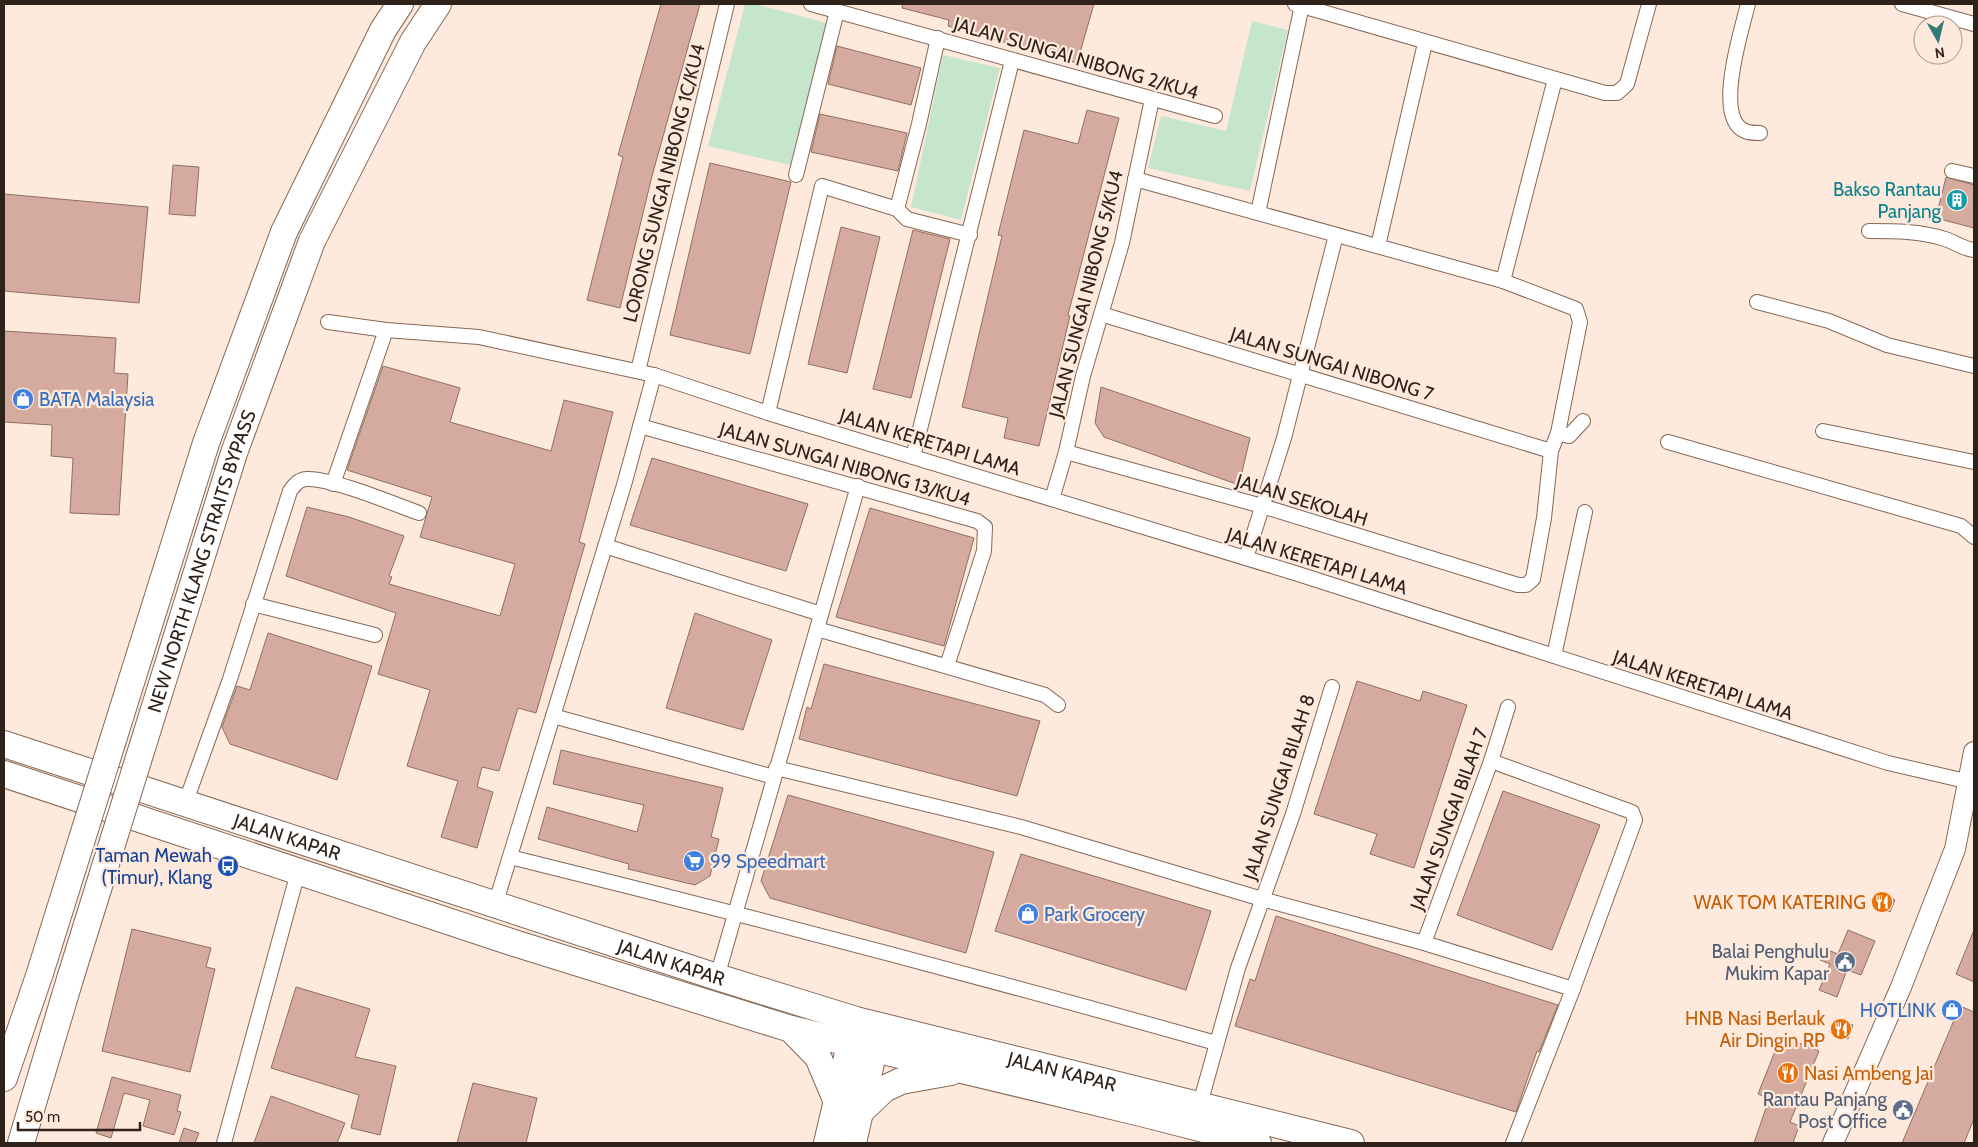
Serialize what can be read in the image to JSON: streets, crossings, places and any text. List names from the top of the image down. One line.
{"streets":{"highway":["NEW NORTH KLANG STRAITS BYPASS","JALAN KAPAR"],"street":["JALAN SUNGAI NIBONG 2/KU4","LORONG SUNGAI NIBONG 1C/KU4","JALAN SUNGAI NIBONG 5/KU4","JALAN SUNGAI NIBONG 7","JALAN KERETAPI LAMA","JALAN SUNGAI NIBONG 13/KU4","JALAN SEKOLAH","JALAN SUNGAI BILAH 8","JALAN SUNGAI BILAH 7"]},"crossings":[["JALAN SUNGAI NIBONG 2/KU4","JALAN SUNGAI NIBONG 5/KU4"],["LORONG SUNGAI NIBONG 1C/KU4","JALAN KERETAPI LAMA"],["JALAN SUNGAI NIBONG 5/KU4","JALAN SUNGAI NIBONG 7"],["JALAN SUNGAI NIBONG 5/KU4","JALAN KERETAPI LAMA"],["JALAN SUNGAI NIBONG 5/KU4","JALAN SEKOLAH"],["JALAN SUNGAI NIBONG 7","JALAN SEKOLAH"],["JALAN SUNGAI BILAH 8","JALAN KAPAR"]],"places":{"building":["Bakso Rantau Panjang"],"shop":["BATA Malaysia","Park Grocery","HOTLINK"],"supermarket":["99 Speedmart"],"bus stop":["Taman Mewah (Timur), Klang"],"restaurant":["WAK TOM KATERING","HNB Nasi Berlauk Air Dingin RP","Nasi Ambeng Jai"],"public building":["Balai Penghulu Mukim Kapar","Rantau Panjang Post Office"]},"scale_bar":"50 m","north":"bottom"}
